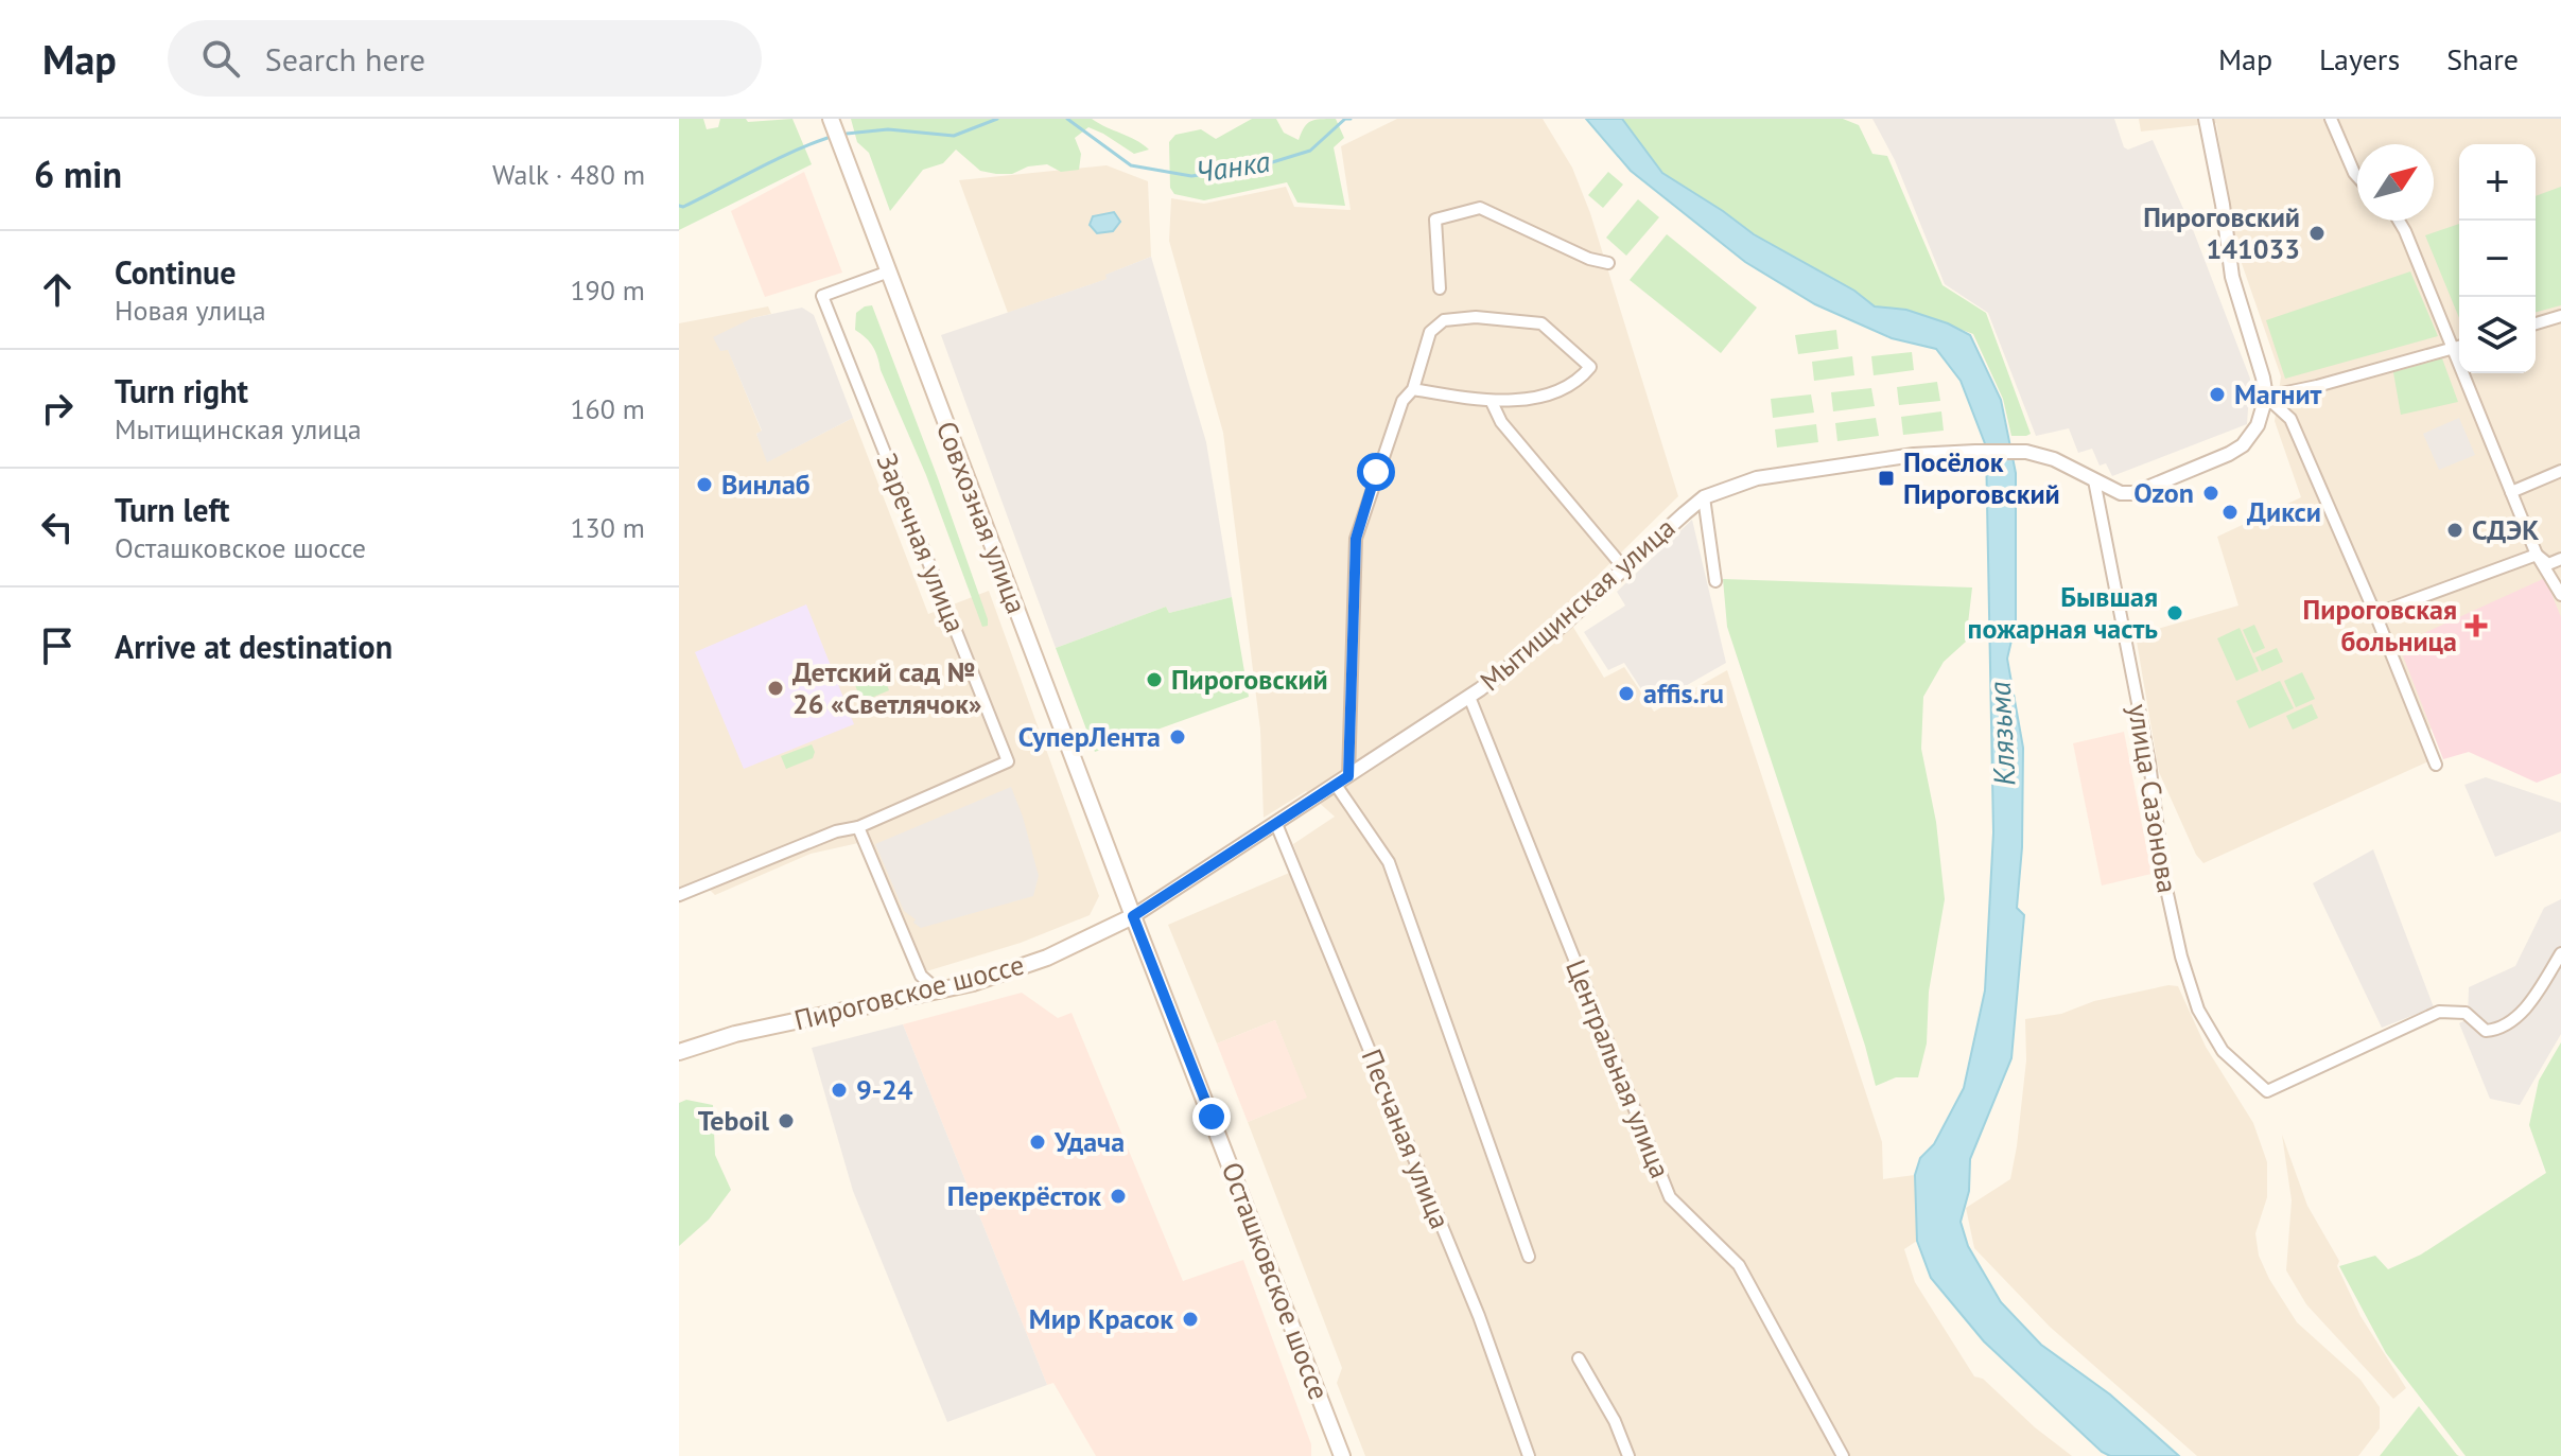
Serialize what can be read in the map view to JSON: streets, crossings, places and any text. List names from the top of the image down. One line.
{"streets":{"main road":["Совхозная улица","Пироговское шоссе","Осташковское шоссе"],"street":["Заречная улица","Мытищинская улица","улица Сазонова","Центральная улица","Песчаная улица"]},"crossings":[["Совхозная улица","Заречная улица"],["Совхозная улица","Мытищинская улица"],["Совхозная улица","Пироговское шоссе"],["Совхозная улица","Осташковское шоссе"],["Мытищинская улица","улица Сазонова"],["Мытищинская улица","Пироговское шоссе"],["Мытищинская улица","Центральная улица"],["Мытищинская улица","Песчаная улица"],["Мытищинская улица","Осташковское шоссе"],["Пироговское шоссе","Осташковское шоссе"]],"water":["Чанка","Клязьма"],"places":{"other":["Пироговский 141033","Магнит","Винлаб","Ozon","Дикси","СДЭК","Бывшая пожарная часть","Пироговский","Детский сад № 26 «Светлячок»","affis.ru","СуперЛента","9-24","Teboil","Удача","Перекрёсток","Мир Красок"],"transit":["Посёлок Пироговский"],"health":["Пироговская больница"]},"north":"top right","page":{"header":"Map","search":"Search here","nav":["Map","Layers","Share"],"heading":["6 min","Walk · 480 m"],"map_buttons":["+","−"],"list":[["Continue","Новая улица","190 m"],["Turn right","Мытищинская улица","160 m"],["Turn left","Осташковское шоссе","130 m"],"Arrive at destination"]}}
